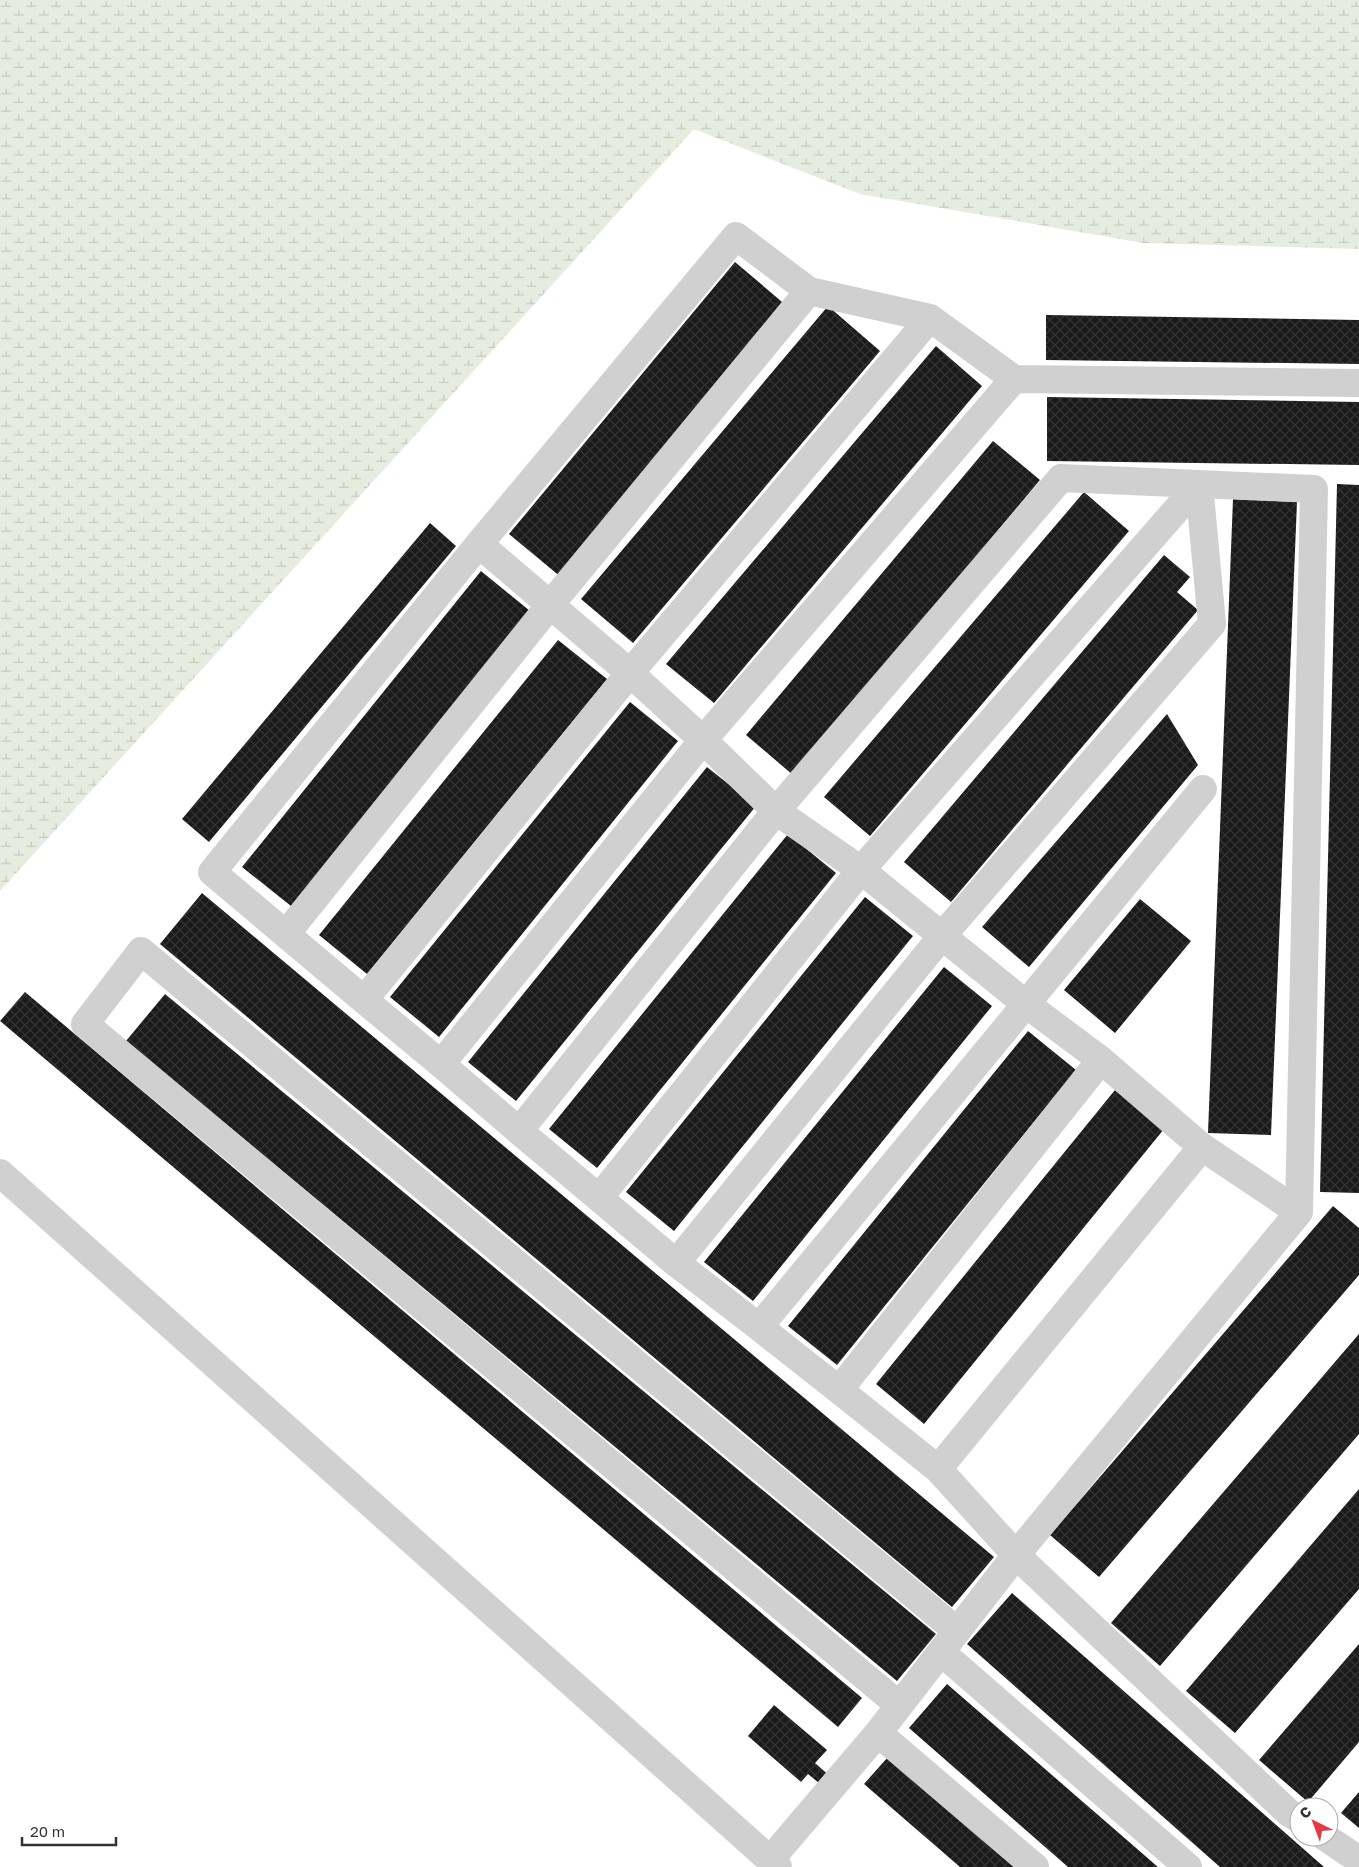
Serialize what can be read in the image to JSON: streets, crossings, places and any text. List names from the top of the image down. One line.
{"scale_bar":"20 m","north":"top left"}
